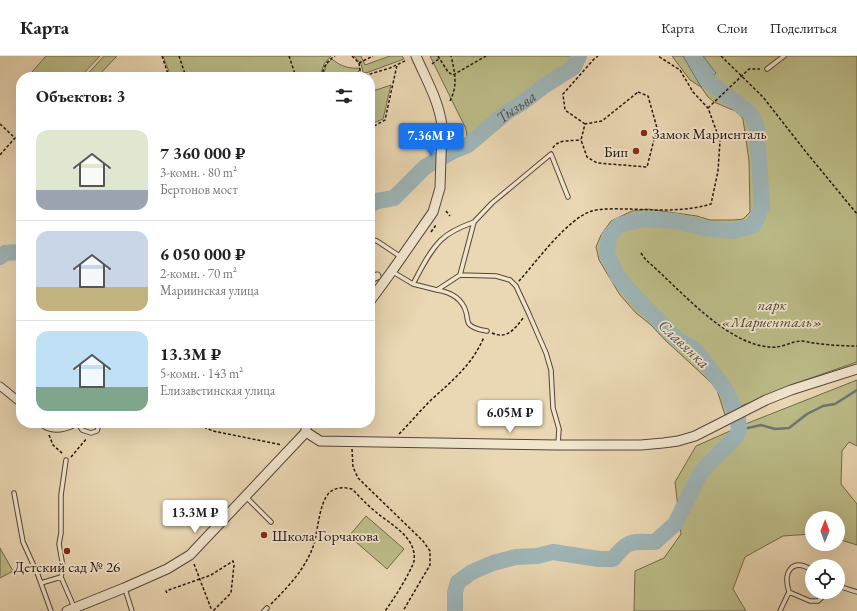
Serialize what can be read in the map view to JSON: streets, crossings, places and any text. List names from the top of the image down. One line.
{"water":["Тызьва","Славянка"],"parks":["парк «Мариенталь»"],"places":["Замок Мариенталь","Бип","Школа Горчакова","Детский сад № 26"],"north":"top","page":{"header":"Карта","nav":["Карта","Слои","Поделиться"],"heading":"Объектов: 3","list":[{"name":"7 360 000 ₽","note":"3-комн. · 80 m² · Бертонов мост"},{"name":"6 050 000 ₽","note":"2-комн. · 70 m² · Мариинская улица"},{"name":"13.3M ₽","note":"5-комн. · 143 m² · Елизаветинская улица"}],"price":["7.36M ₽","6.05M ₽","13.3M ₽"]}}
